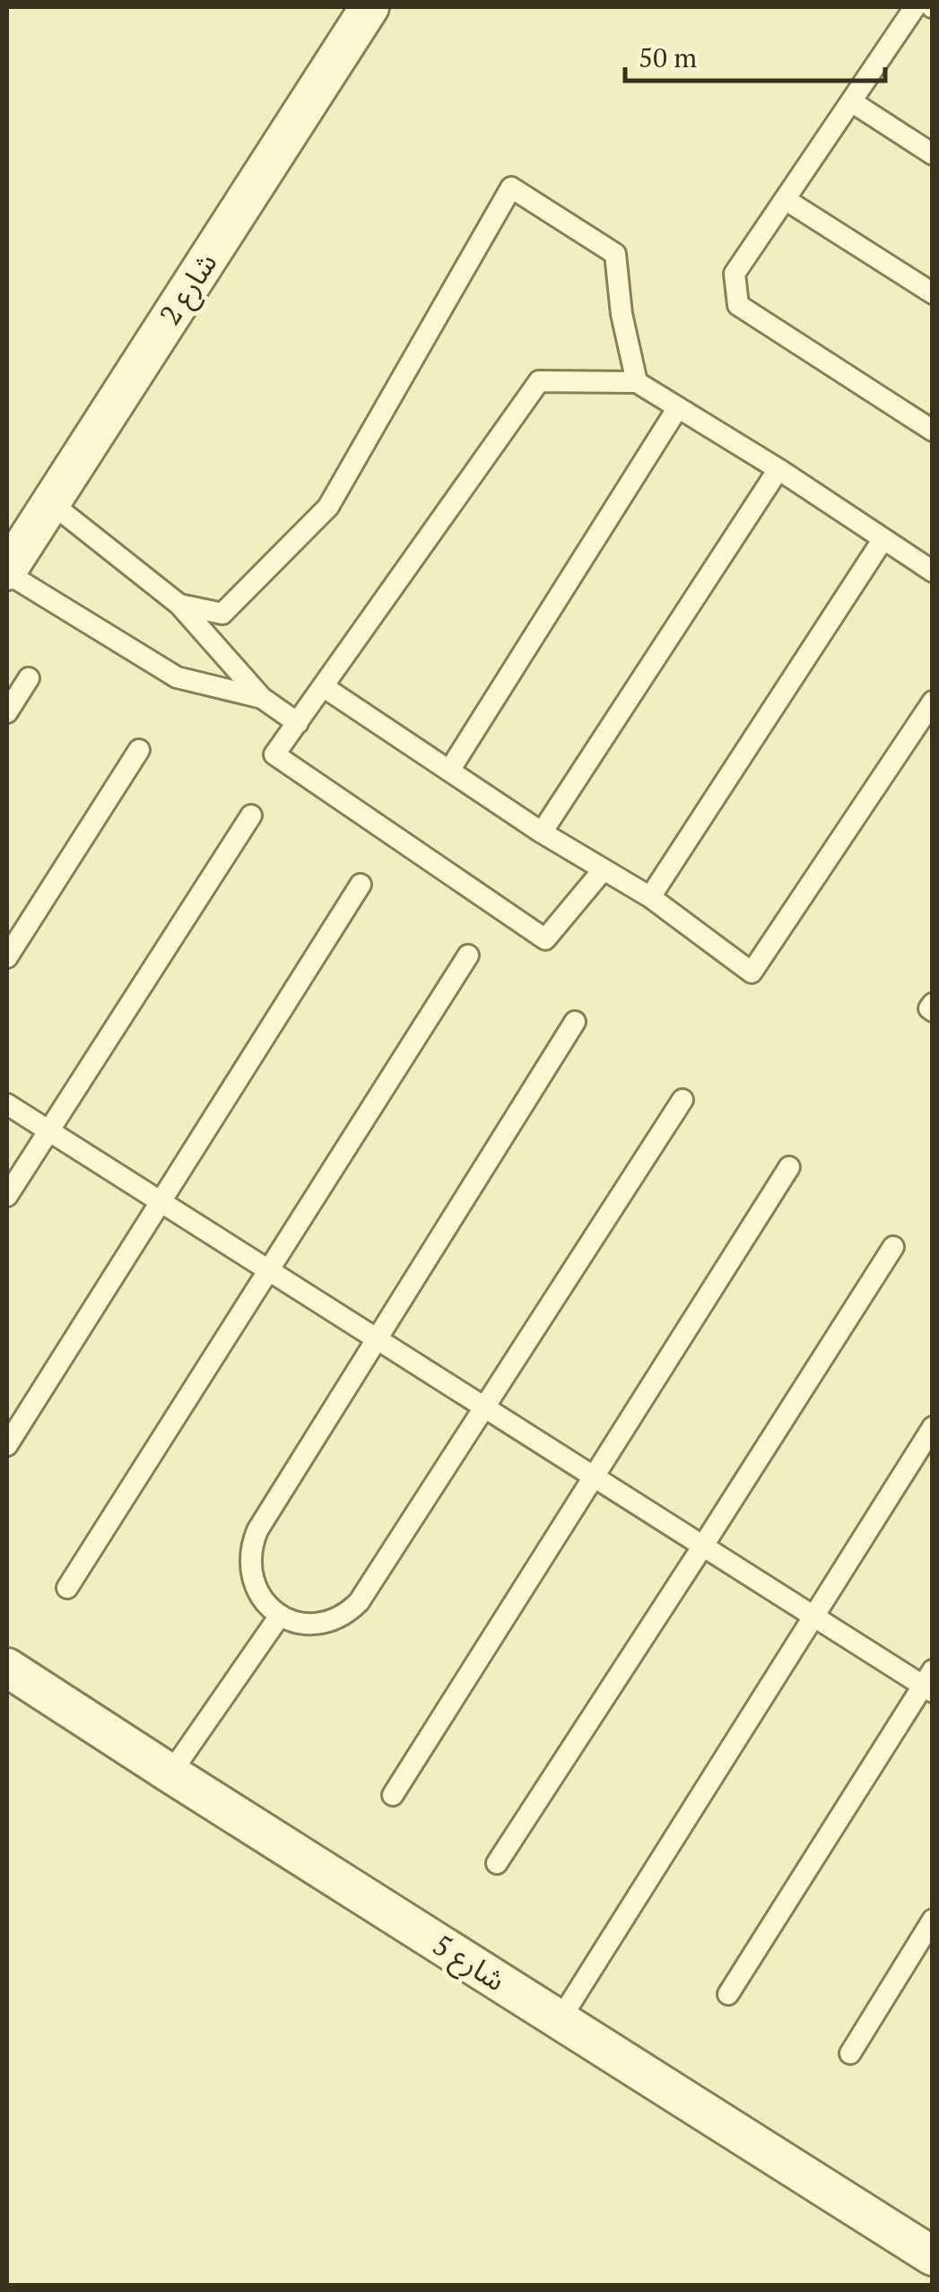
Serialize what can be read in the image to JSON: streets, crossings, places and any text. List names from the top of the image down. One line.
{"streets":{"street":["شارع 2","شارع 5"]},"scale_bar":"50 m"}
